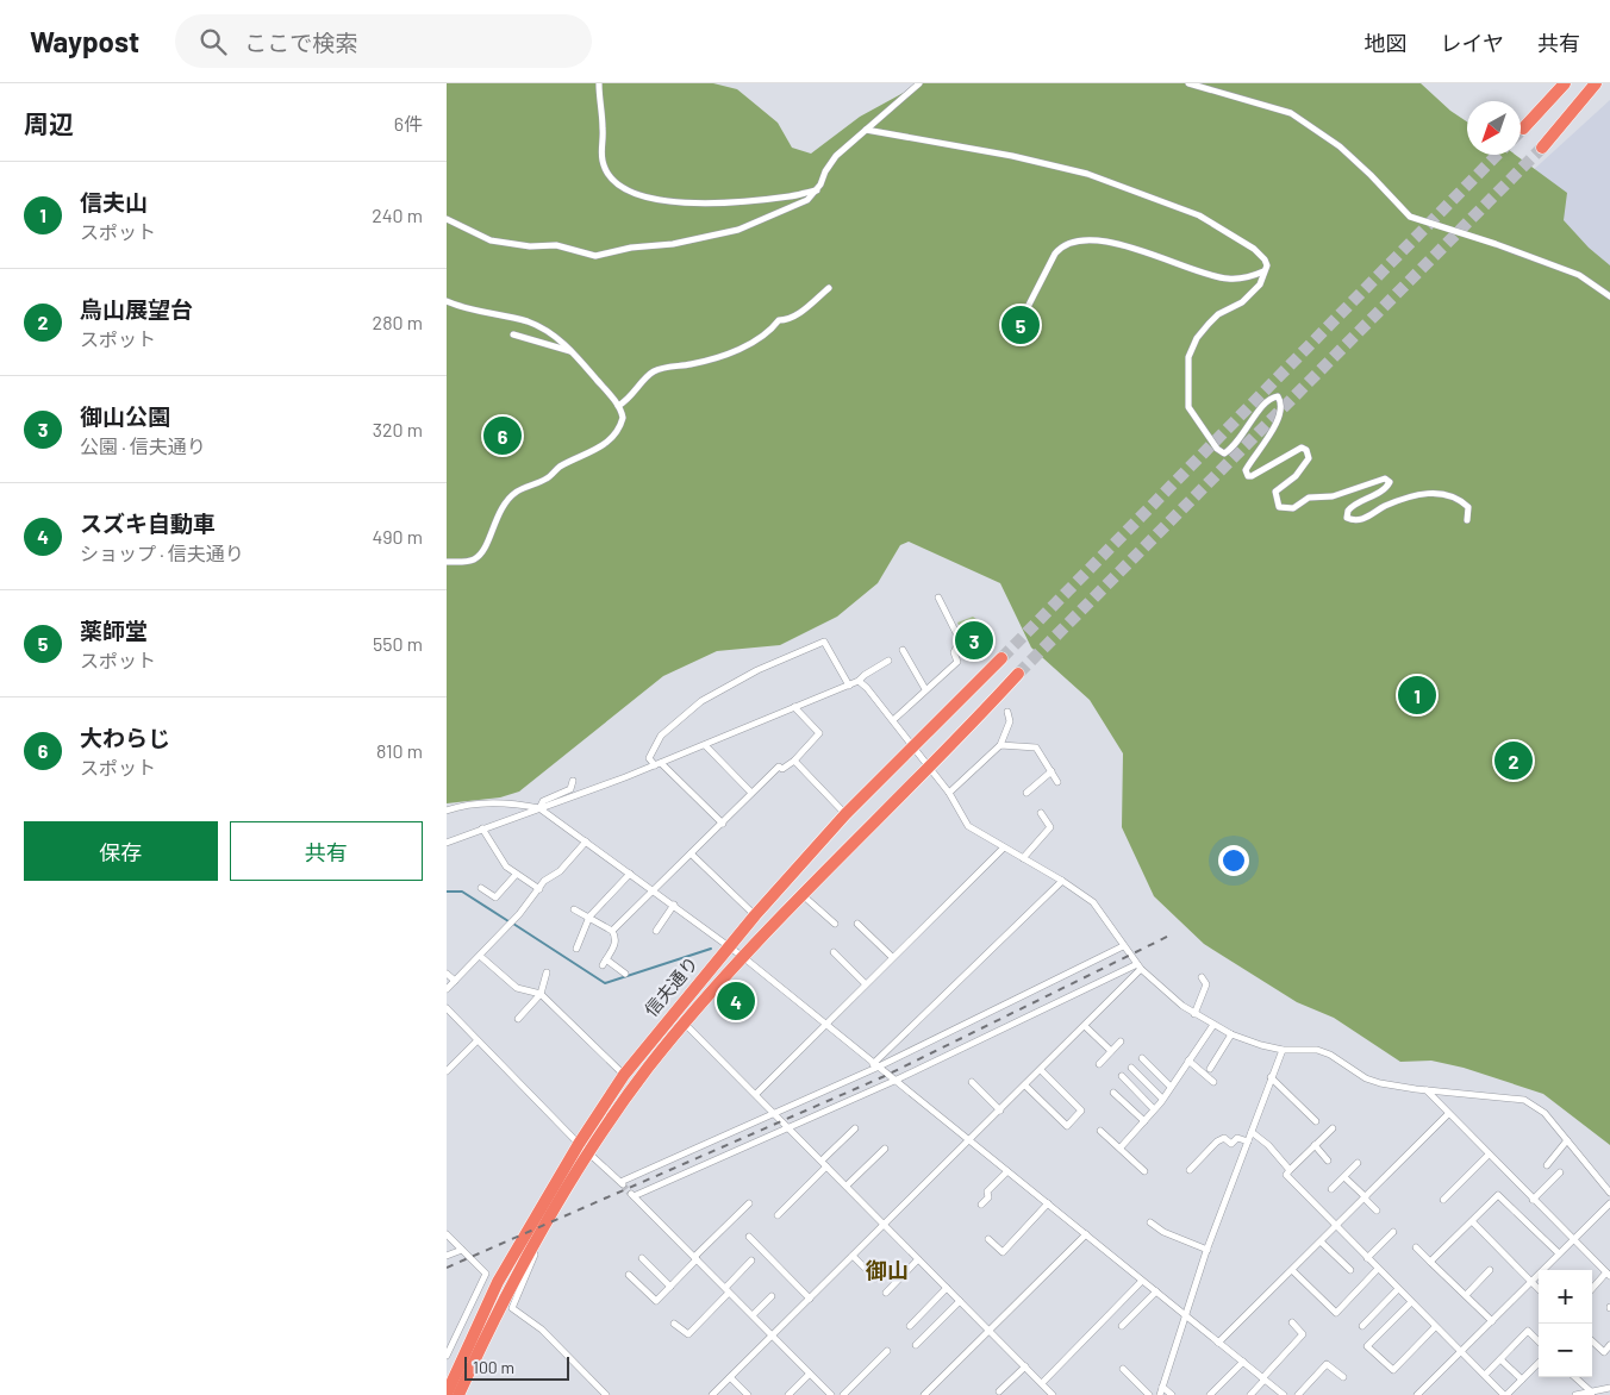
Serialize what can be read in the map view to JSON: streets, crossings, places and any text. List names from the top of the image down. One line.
{"streets":{"highway":["信夫通り"]},"districts":["御山"],"scale_bar":"100 m","north":"bottom left","page":{"header":"Waypost","search":"ここで検索","nav":["地図","レイヤ","共有"],"heading":["周辺","6件"],"list":[{"mark":"1","name":"信夫山","note":"スポット","value":"240 m"},{"mark":"2","name":"烏山展望台","note":"スポット","value":"280 m"},{"mark":"3","name":"御山公園","note":"公園 · 信夫通り","value":"320 m"},{"mark":"4","name":"スズキ自動車","note":"ショップ · 信夫通り","value":"490 m"},{"mark":"5","name":"薬師堂","note":"スポット","value":"550 m"},{"mark":"6","name":"大わらじ","note":"スポット","value":"810 m"}],"pins":["5","6","3","1","2","4"],"buttons":["保存","共有"],"map_buttons":["+","−"],"scale":"100 m"}}
